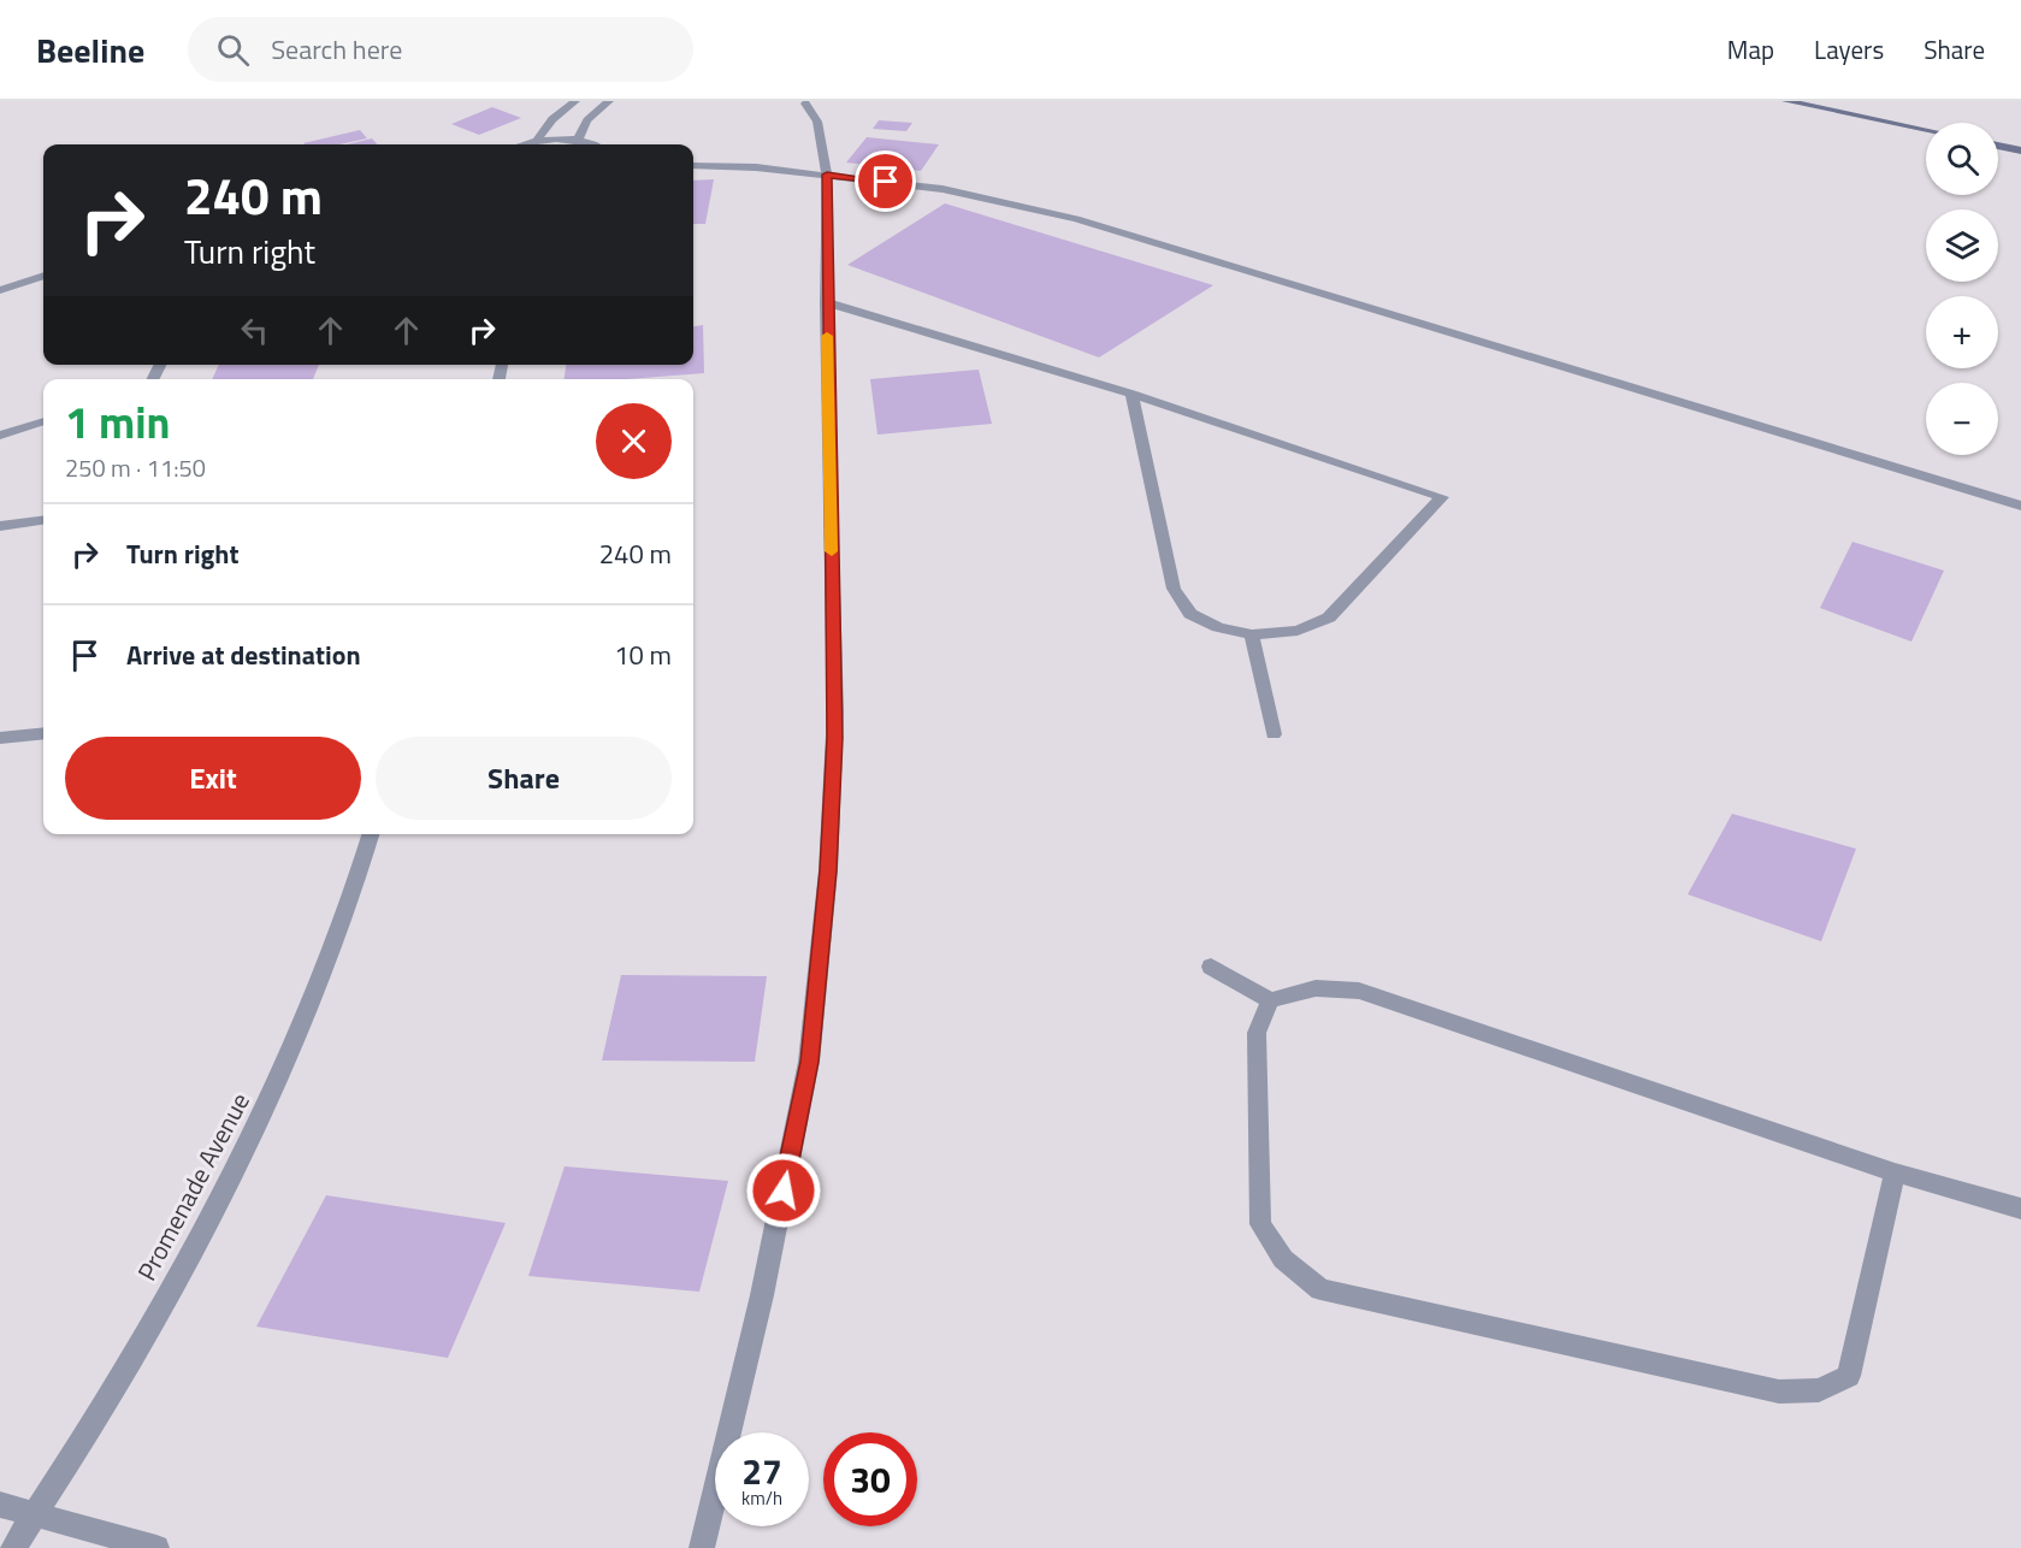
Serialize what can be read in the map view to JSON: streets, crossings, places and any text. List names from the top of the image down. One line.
{"streets":{"street":["Promenade Avenue"]},"page":{"header":"Beeline","search":"Search here","nav":["Map","Layers","Share"],"map_buttons":["+","−"],"turn":["240 m","Turn right"],"heading":["1 min","250 m · 11:50"],"list":[{"name":"Turn right","value":"240 m"},{"name":"Arrive at destination","value":"10 m"}],"buttons":["Exit","Share"],"speed":"27 km/h","limit":"30"}}
